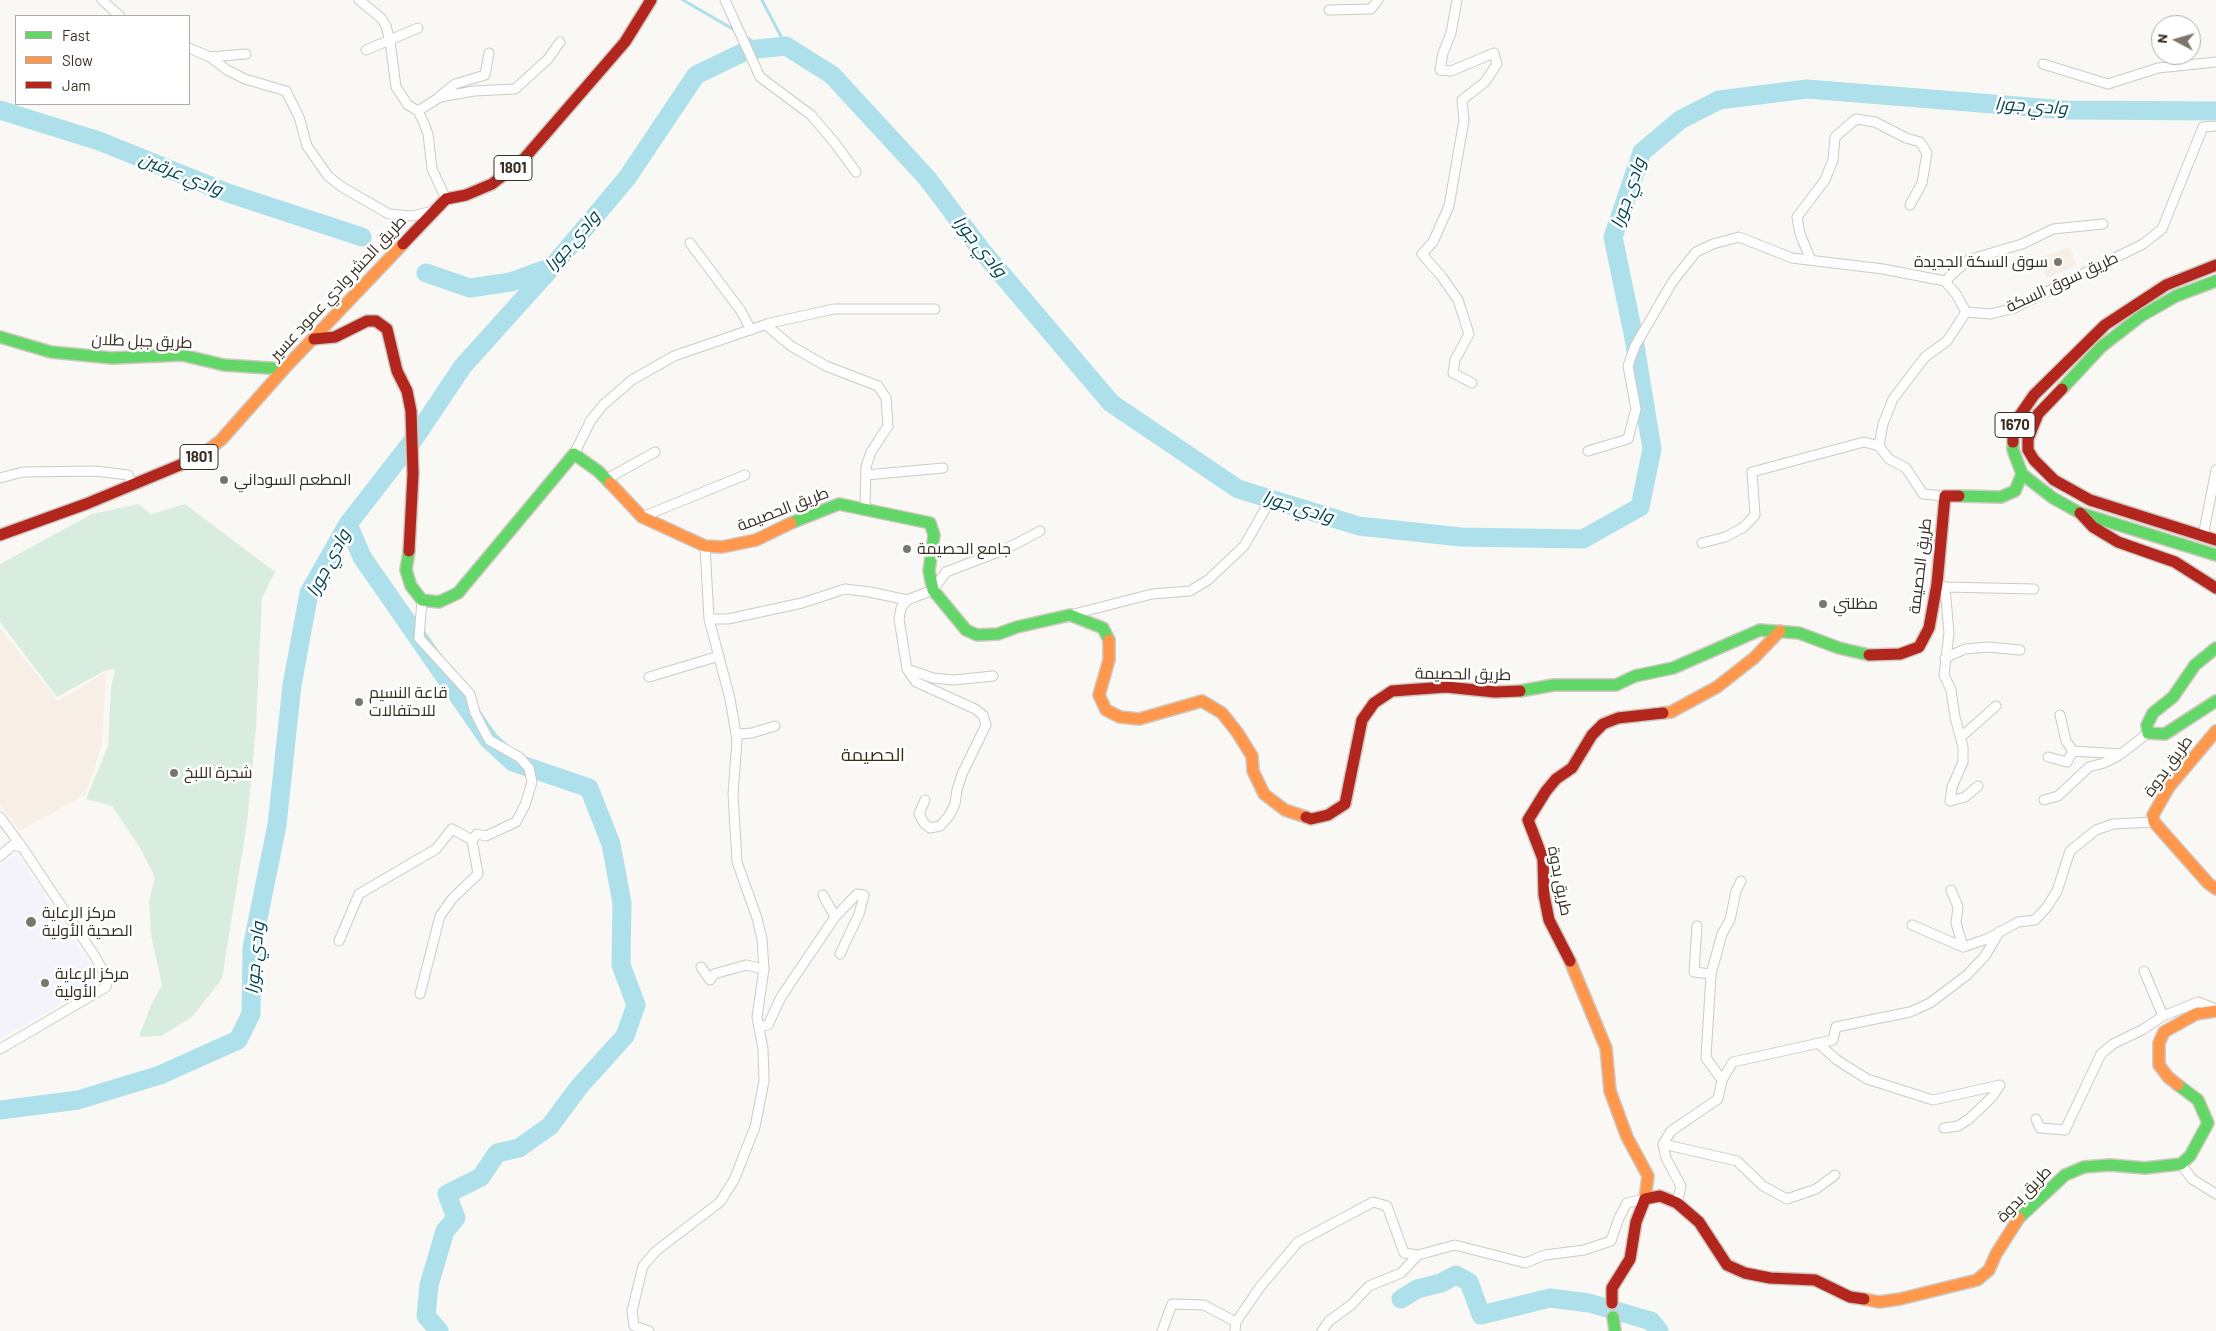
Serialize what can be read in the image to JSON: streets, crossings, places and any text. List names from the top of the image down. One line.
{"streets":{"main road":["1801","طريق الحشر وادي عمود عسير","طريق جبل طلان","1670","طريق الحصيمة","طريق بدوة"],"street":["طريق سوق السكة"]},"crossings":[["1801","طريق الحشر وادي عمود عسير"],["طريق الحشر وادي عمود عسير","طريق جبل طلان"],["طريق الحصيمة","طريق بدوة"]],"districts":["الحصيمة"],"water":["وادي جورا","وادي عرقين"],"places":["سوق السكة الجديدة","المطعم السوداني","جامع الحصيمة","مظلتي","قاعة النسيم للاحتفالات","شجرة اللبخ","مركز الرعاية الصحية الأولية","مركز الرعاية الأولية"],"legend":["Fast","Slow","Jam"],"north":"left"}
